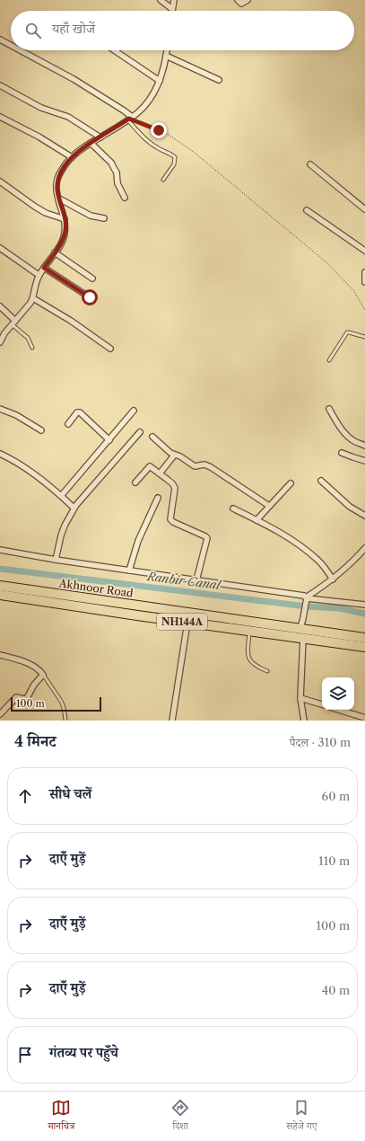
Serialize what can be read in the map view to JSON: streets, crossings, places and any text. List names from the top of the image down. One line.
{"streets":{"highway":["Akhnoor Road","NH144A"]},"crossings":[["Akhnoor Road","NH144A"]],"water":["Ranbir Canal"],"scale_bar":"100 m","page":{"search":"यहाँ खोजें","scale":"100 m","heading":["4 मिनट","पैदल · 310 m"],"list":[["सीधे चलें","60 m"],["दाएँ मुड़ें","110 m"],["दाएँ मुड़ें","100 m"],["दाएँ मुड़ें","40 m"],"गंतव्य पर पहुँचे"],"nav":["मानचित्र","दिशा","सहेजे गए"]}}
